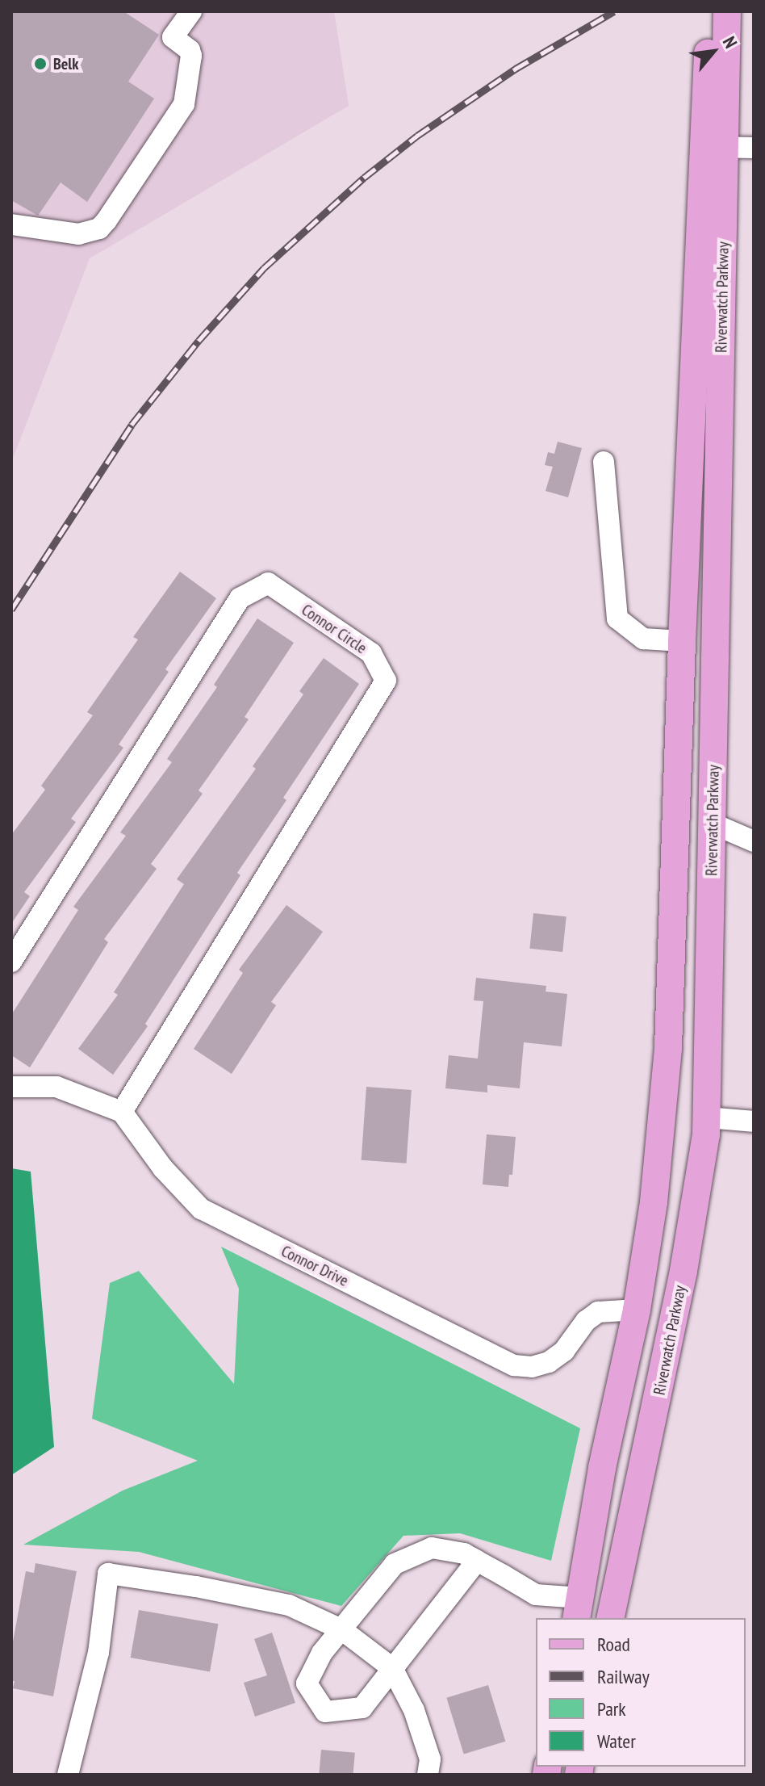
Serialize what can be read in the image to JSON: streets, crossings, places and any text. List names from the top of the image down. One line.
{"streets":{"main road":["Riverwatch Parkway"],"street":["Connor Circle","Connor Drive"]},"crossings":[["Riverwatch Parkway","Connor Drive"],["Connor Circle","Connor Drive"]],"places":["Belk"],"legend":["Road","Railway","Park","Water"],"north":"top right"}
